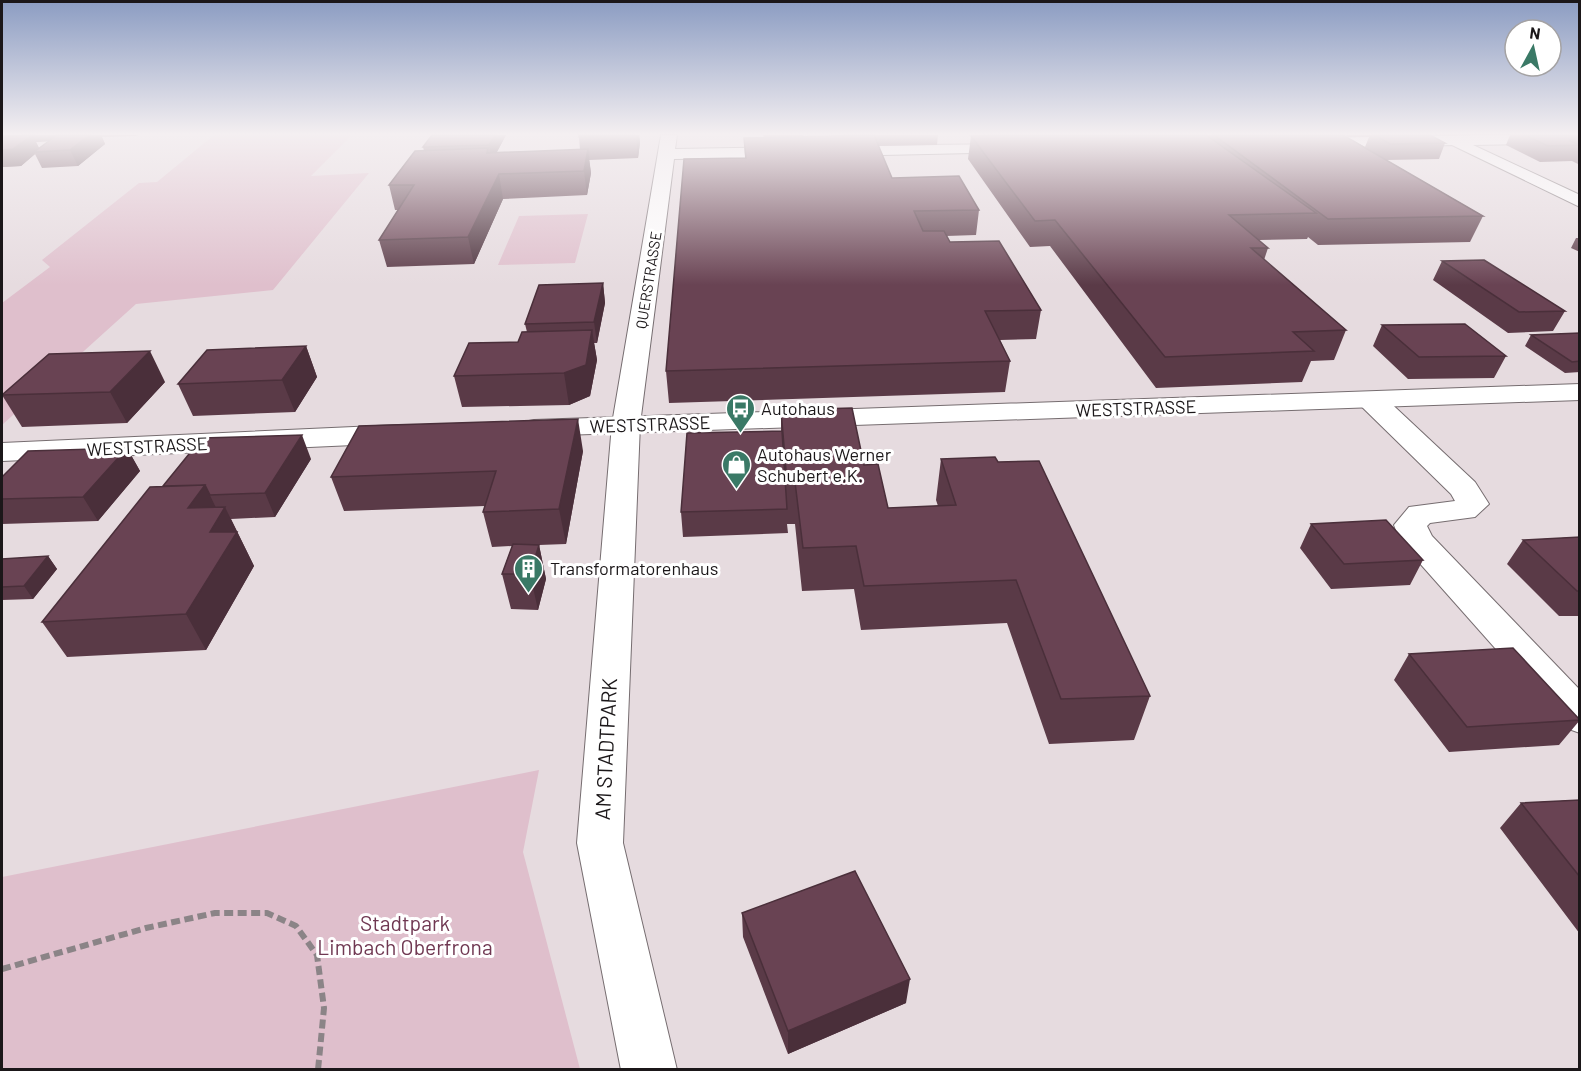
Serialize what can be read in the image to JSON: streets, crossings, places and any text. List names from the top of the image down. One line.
{"streets":{"street":["QUERSTRASSE","WESTSTRASSE","AM STADTPARK"]},"crossings":[["QUERSTRASSE","WESTSTRASSE"],["QUERSTRASSE","AM STADTPARK"],["WESTSTRASSE","AM STADTPARK"]],"parks":["Stadtpark Limbach Oberfrona"],"places":{"bus stop":["Autohaus"],"shop":["Autohaus Werner Schubert e.K."],"building":["Transformatorenhaus"]},"north":"top"}
